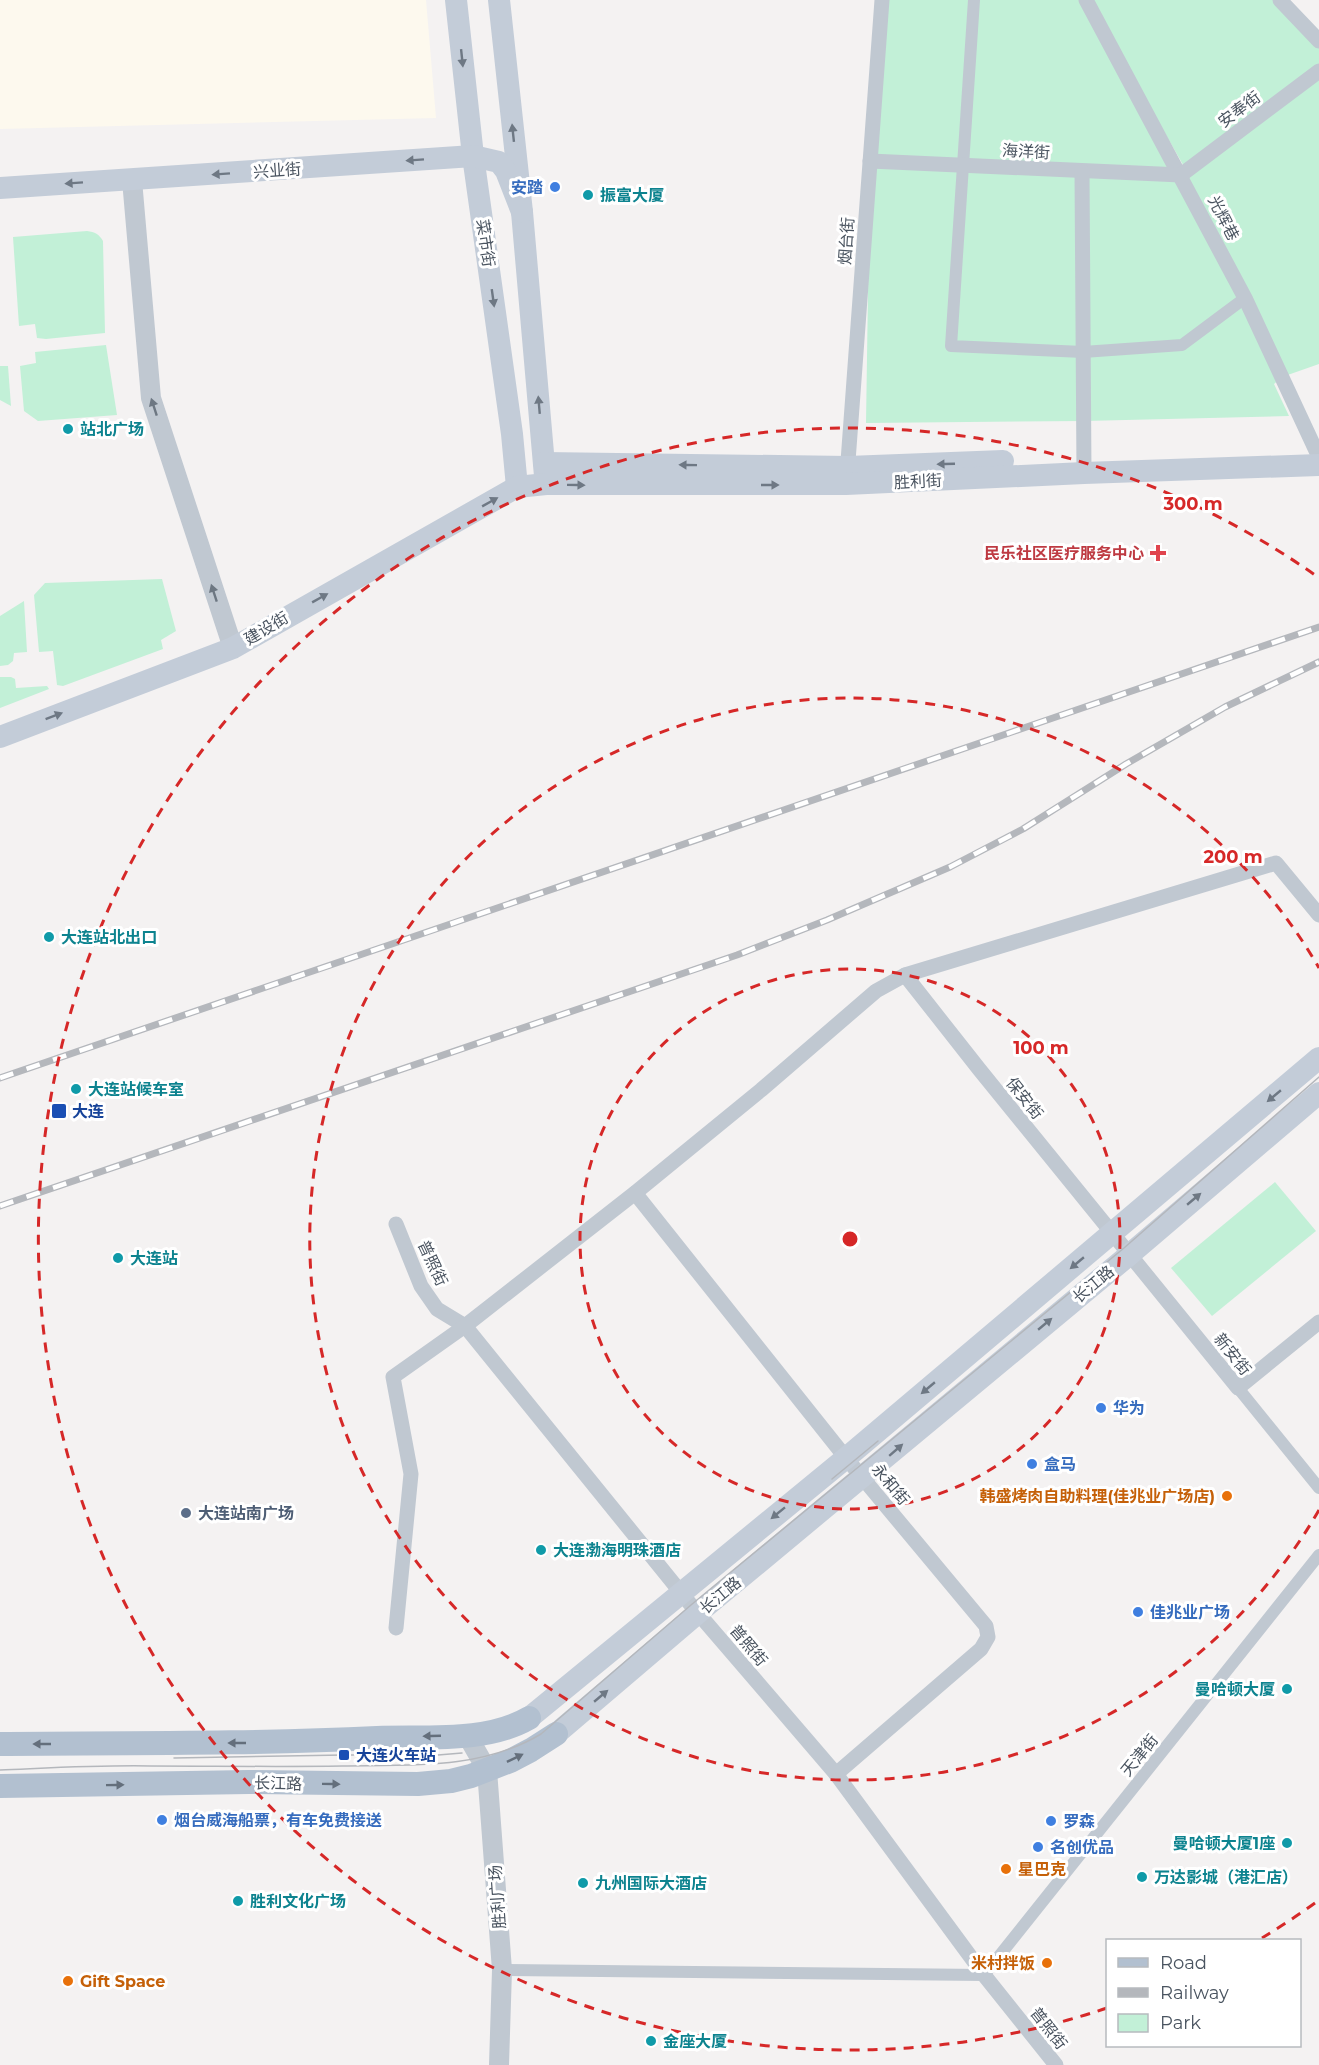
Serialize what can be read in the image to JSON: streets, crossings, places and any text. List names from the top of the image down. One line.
{"streets":{"main road":["兴业街","菜市街","胜利街","建设街","长江路"],"street":["安奉街","海洋街","光辉巷","烟台街","保安街","普照街","新安街","永和街","天津街","胜利广场"]},"crossings":[["安奉街","海洋街"],["安奉街","光辉巷"],["海洋街","光辉巷"],["海洋街","烟台街"],["兴业街","菜市街"],["光辉巷","胜利街"],["烟台街","胜利街"],["菜市街","胜利街"],["菜市街","建设街"],["胜利街","建设街"],["保安街","长江路"],["保安街","新安街"],["普照街","长江路"],["普照街","永和街"],["普照街","天津街"],["长江路","新安街"],["长江路","永和街"],["长江路","胜利广场"]],"one_way":["兴业街","建设街"],"places":{"other":["安踏","振富大厦","站北广场","大连站北出口","大连站候车室","大连站","华为","盒马","韩盛烤肉自助料理(佳兆业广场店)","大连站南广场","大连渤海明珠酒店","佳兆业广场","曼哈顿大厦","烟台威海船票，有车免费接送","罗森","曼哈顿大厦1座","名创优品","星巴克","万达影城（港汇店）","九州国际大酒店","胜利文化广场","米村拌饭","Gift Space","金座大厦"],"health":["民乐社区医疗服务中心"],"transit":["大连","大连火车站"]},"legend":["Road","Railway","Park"],"rings":["300 m","200 m","100 m"]}
